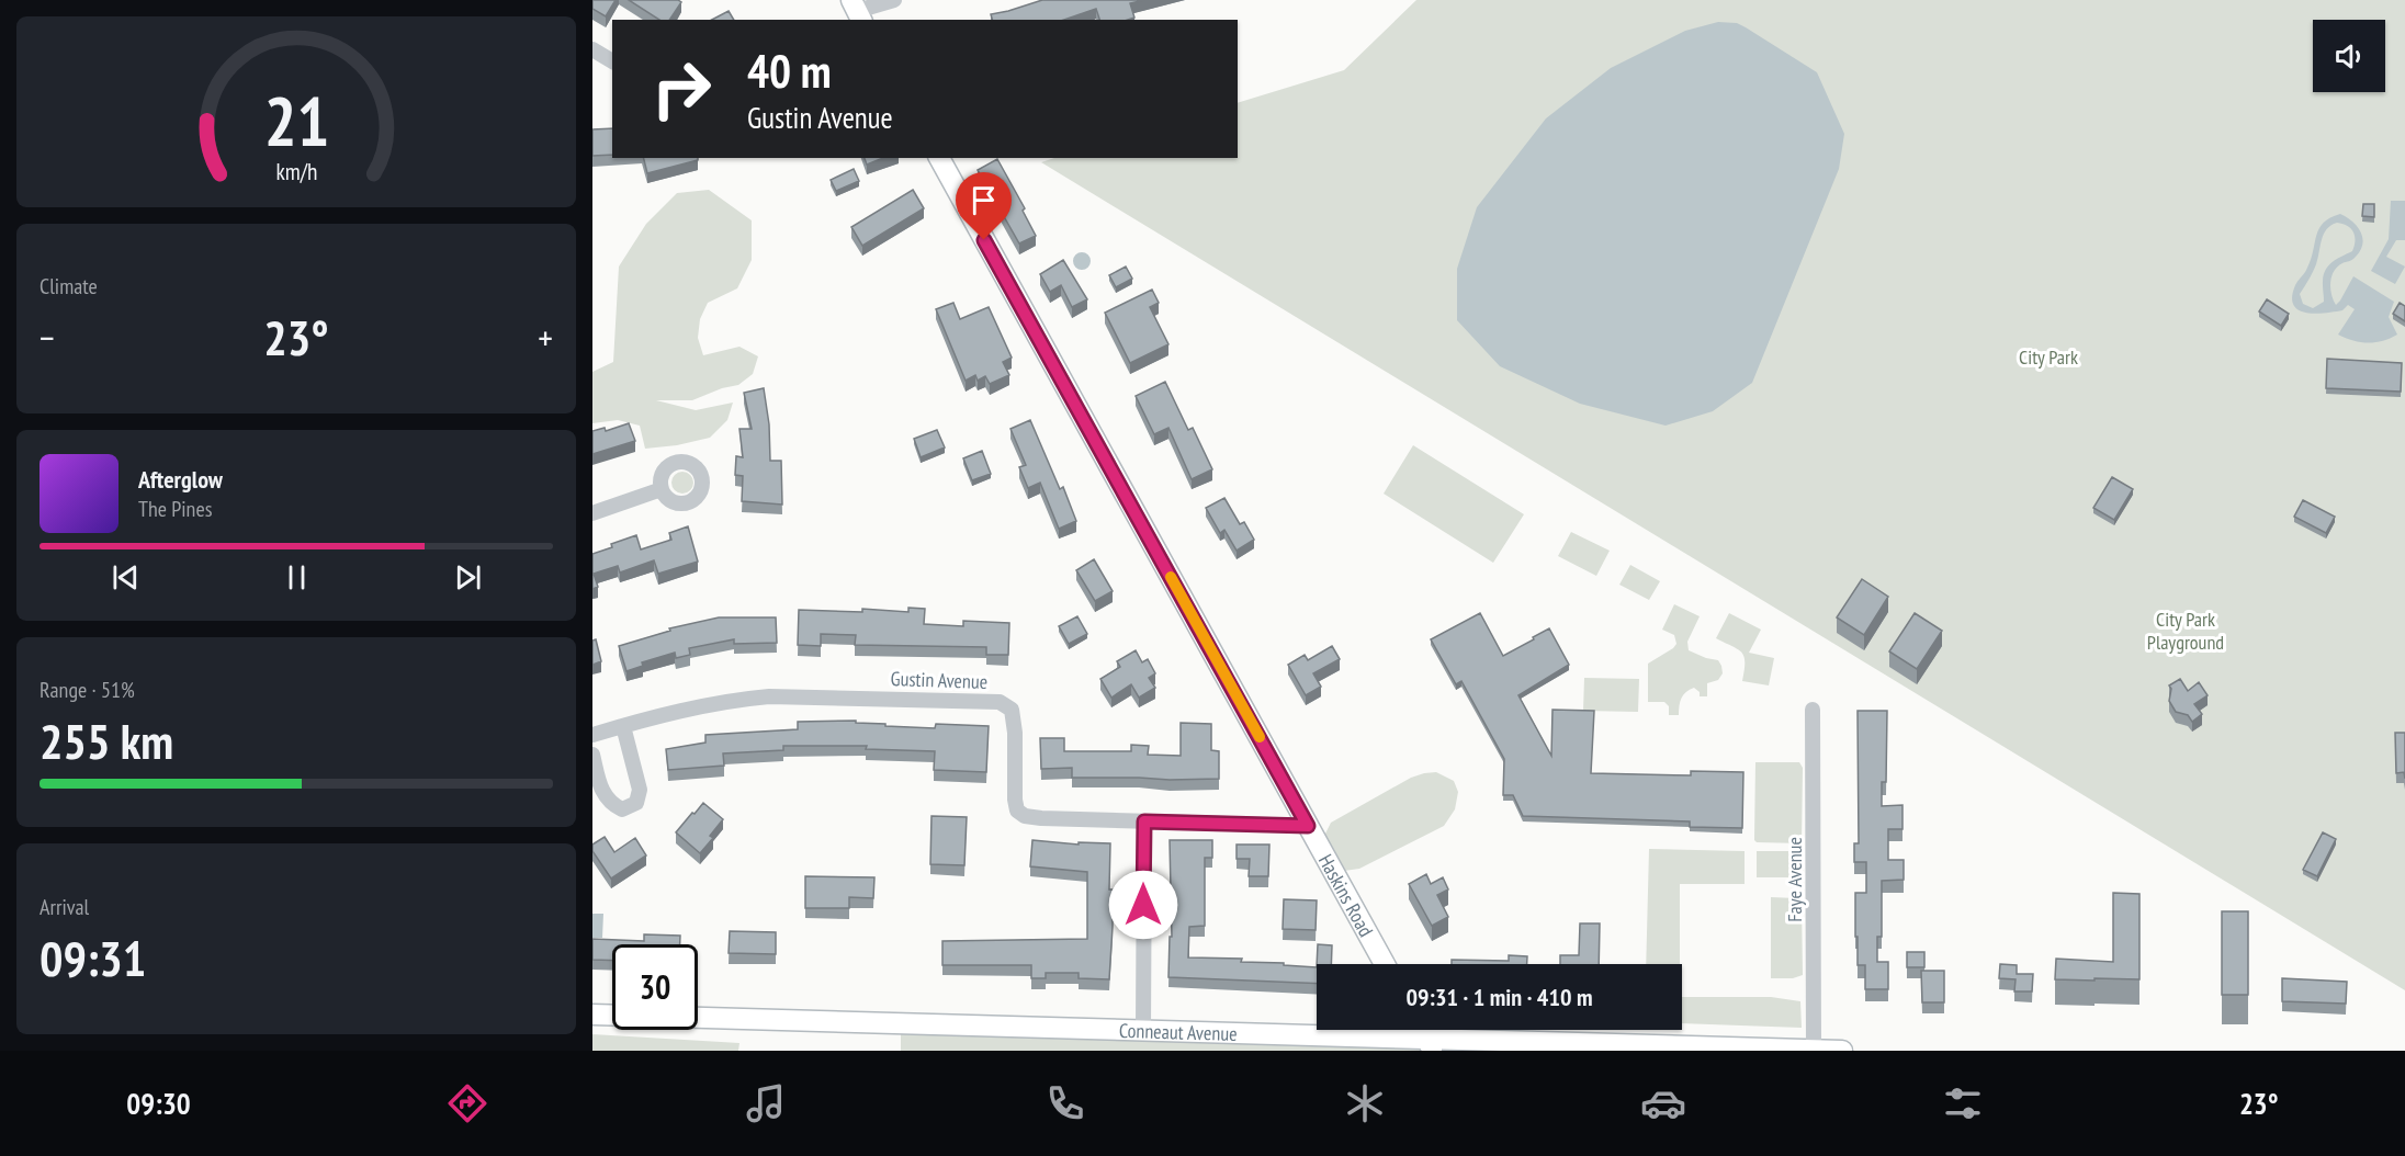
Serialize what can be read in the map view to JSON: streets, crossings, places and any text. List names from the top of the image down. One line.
{"streets":{"street":["Gustin Avenue","Faye Avenue","Haskins Road","Conneaut Avenue"]},"crossings":[["Gustin Avenue","Haskins Road"],["Faye Avenue","Conneaut Avenue"]],"parks":["City Park","City Park Playground"],"page":{"turn":["40 m","Gustin Avenue"],"tile":["Climate",["Range · 51%","255 km"],["Arrival","09:31"]],"heat":["−","23°","+"],"song":["Afterglow","The Pines"],"limit":"30","trip":"09:31 · 1 min · 410 m","tabs":["09:30","23°"],"gauge":["21","km/h"]}}
